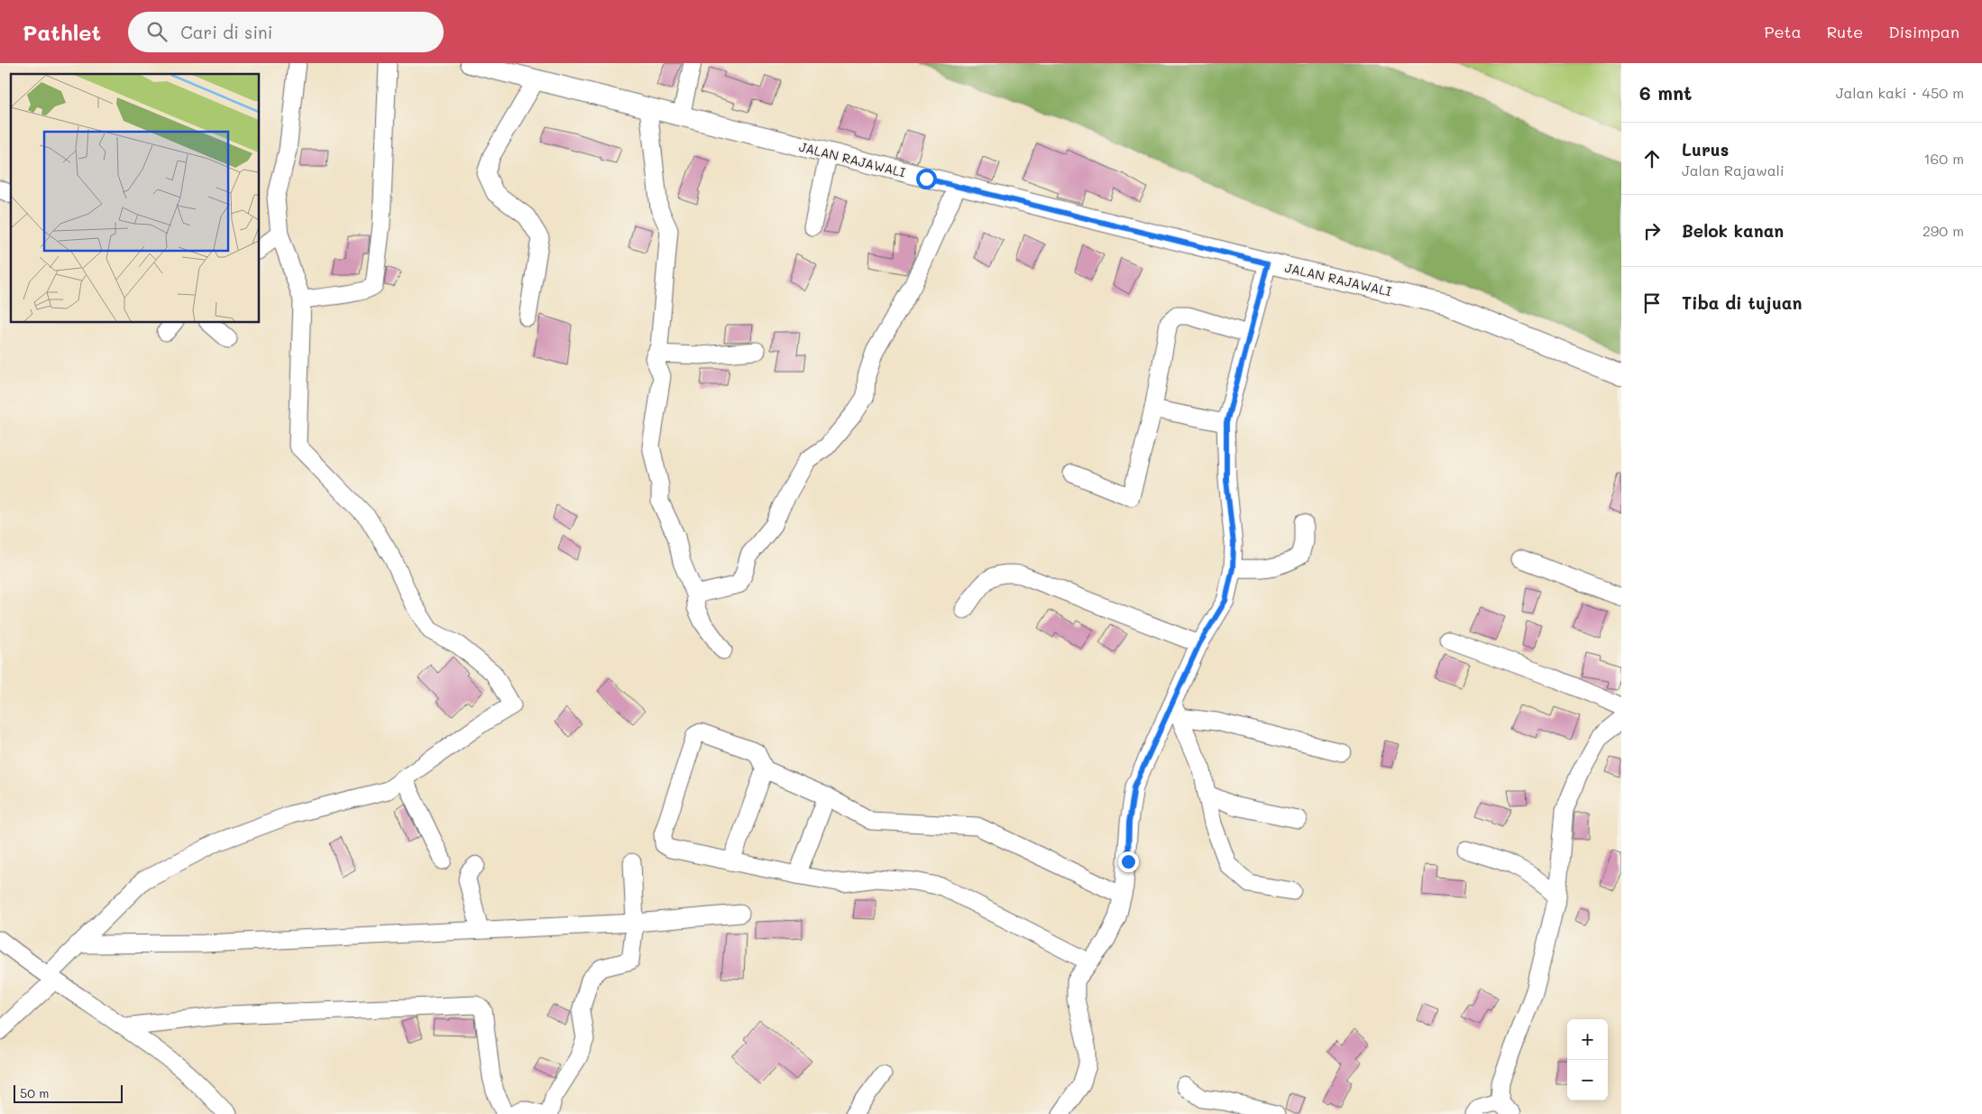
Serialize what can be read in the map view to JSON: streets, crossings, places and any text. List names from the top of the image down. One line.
{"streets":{"street":["JALAN RAJAWALI"]},"scale_bar":"50 m","page":{"header":"Pathlet","search":"Cari di sini","nav":["Peta","Rute","Disimpan"],"heading":["6 mnt","Jalan kaki · 450 m"],"list":[["Lurus","Jalan Rajawali","160 m"],["Belok kanan","290 m"],"Tiba di tujuan"],"map_buttons":["+","−"],"scale":"50 m"}}
